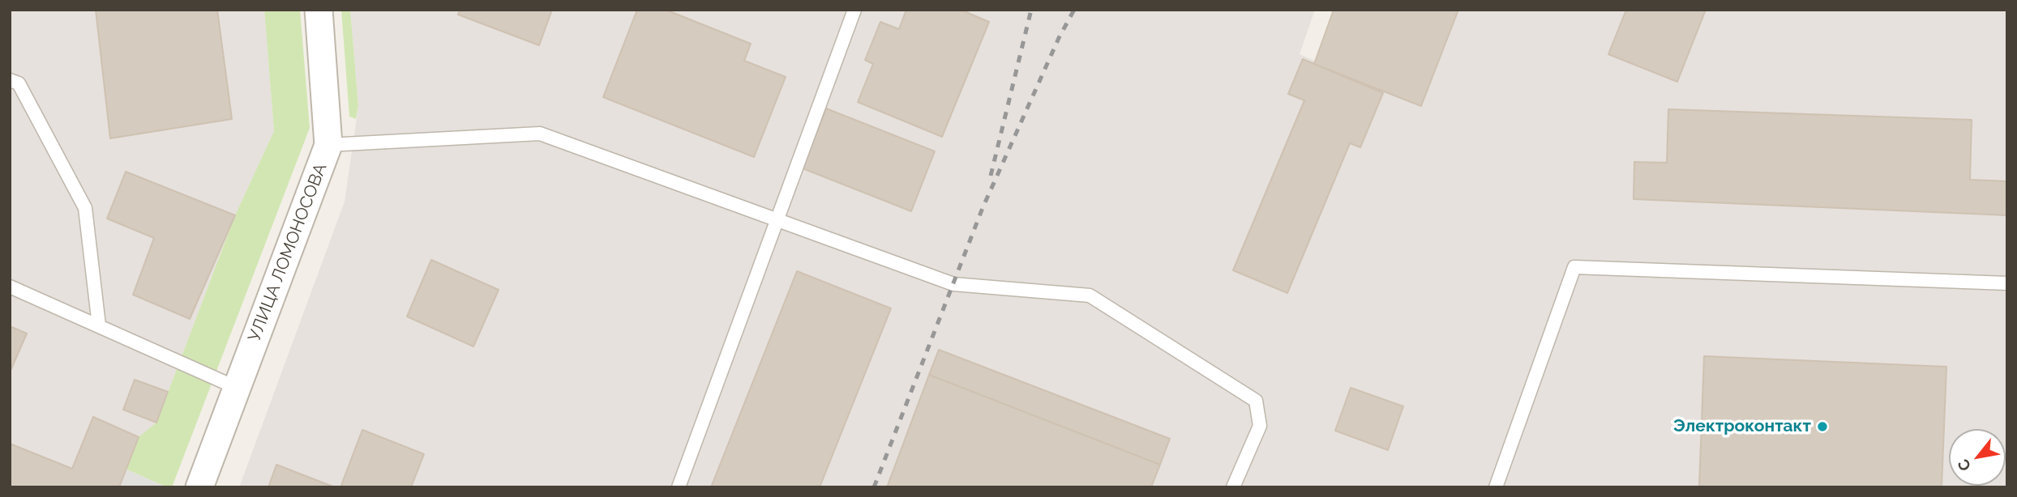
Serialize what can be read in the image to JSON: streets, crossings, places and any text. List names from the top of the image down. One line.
{"streets":{"street":["УЛИЦА ЛОМОНОСОВА"]},"places":["Электроконтакт"],"north":"bottom left"}
